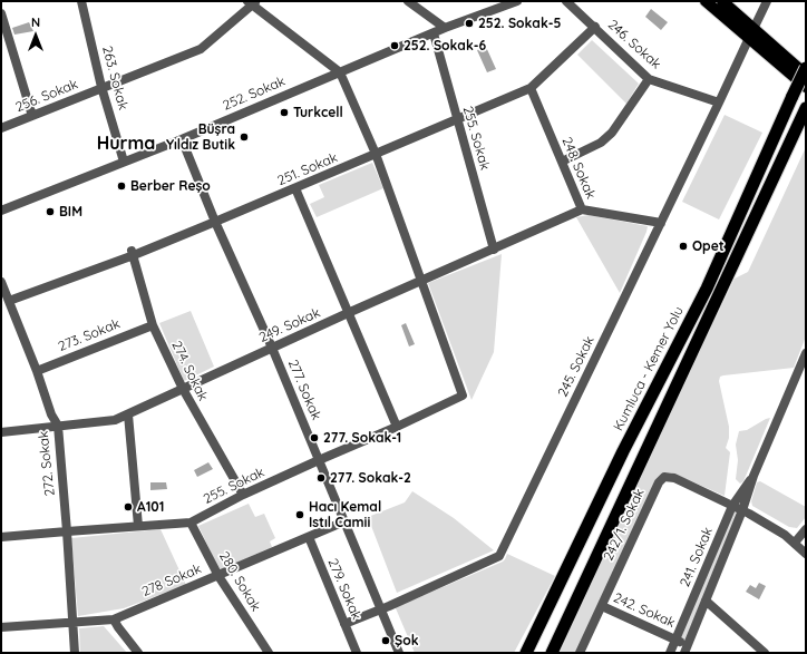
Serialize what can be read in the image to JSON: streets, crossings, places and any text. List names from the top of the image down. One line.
{"streets":{"highway":["Kumluca - Kemer Yolu"],"street":["246. Sokak","263. Sokak","252. Sokak","256. Sokak","255. Sokak","248. Sokak","251. Sokak","249. Sokak","273. Sokak","245. Sokak","274. Sokak","277. Sokak","272. Sokak","242/1. Sokak","241. Sokak","278 Sokak","280. Sokak","279. Sokak","242. Sokak"]},"crossings":[["246. Sokak","251. Sokak"],["246. Sokak","245. Sokak"],["263. Sokak","252. Sokak"],["263. Sokak","256. Sokak"],["252. Sokak","255. Sokak"],["252. Sokak","277. Sokak"],["255. Sokak","251. Sokak"],["255. Sokak","249. Sokak"],["255. Sokak","274. Sokak"],["255. Sokak","277. Sokak"],["255. Sokak","272. Sokak"],["255. Sokak","280. Sokak"],["248. Sokak","251. Sokak"],["248. Sokak","249. Sokak"],["248. Sokak","245. Sokak"],["251. Sokak","274. Sokak"],["251. Sokak","277. Sokak"],["251. Sokak","272. Sokak"],["249. Sokak","274. Sokak"],["249. Sokak","277. Sokak"],["249. Sokak","272. Sokak"],["273. Sokak","274. Sokak"],["273. Sokak","272. Sokak"],["245. Sokak","277. Sokak"],["245. Sokak","279. Sokak"],["277. Sokak","278 Sokak"],["272. Sokak","278 Sokak"],["242/1. Sokak","241. Sokak"],["242/1. Sokak","242. Sokak"],["241. Sokak","242. Sokak"],["278 Sokak","280. Sokak"],["278 Sokak","279. Sokak"]],"districts":["Hurma"],"places":["252. Sokak-5","252. Sokak-6","Turkcell","Büşra Yıldız Butik","Berber Reşo","BIM","Opet","277. Sokak-1","277. Sokak-2","A101","Hacı Kemal Istıl Camii","Şok"],"north":"top"}
